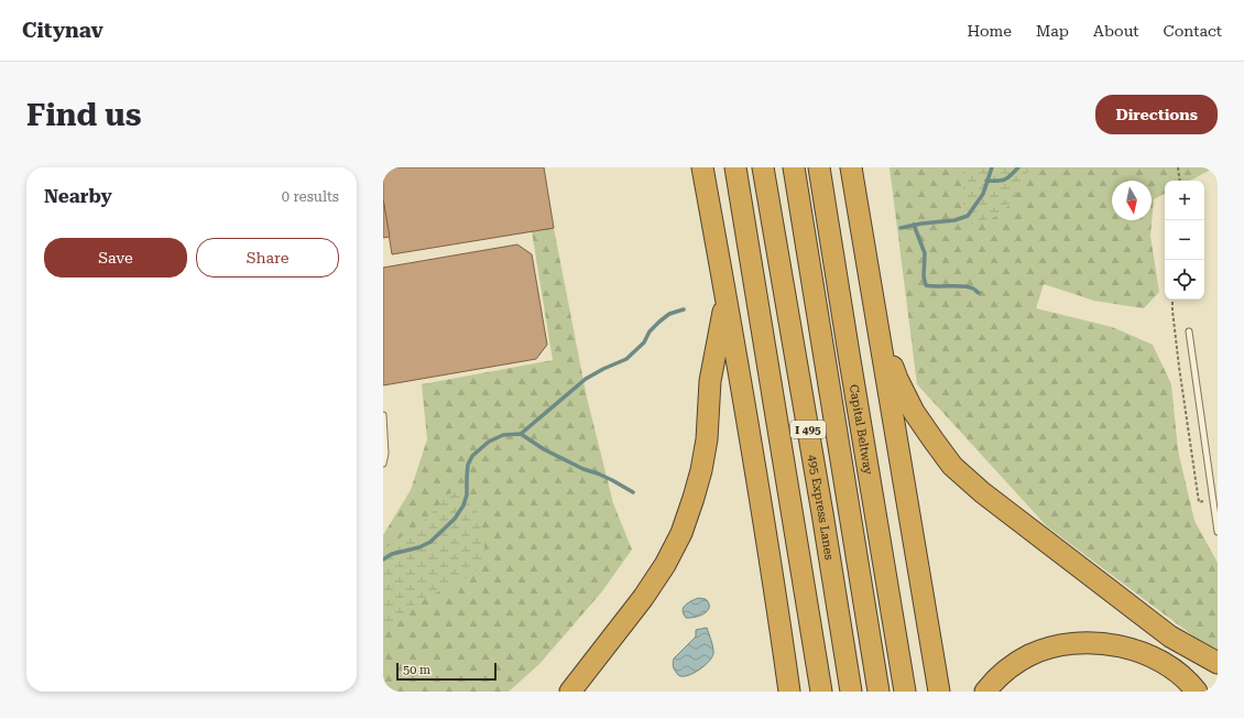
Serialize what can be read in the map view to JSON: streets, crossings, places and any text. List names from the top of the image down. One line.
{"streets":{"highway":["I 495","Capital Beltway","495 Express Lanes"]},"scale_bar":"50 m","north":"bottom","page":{"header":"Citynav","nav":["Home","Map","About","Contact"],"buttons":["Directions",["Save","Share"]],"title":"Find us","heading":["Nearby","0 results"],"map_buttons":["+","−"],"scale":"50 m"}}
